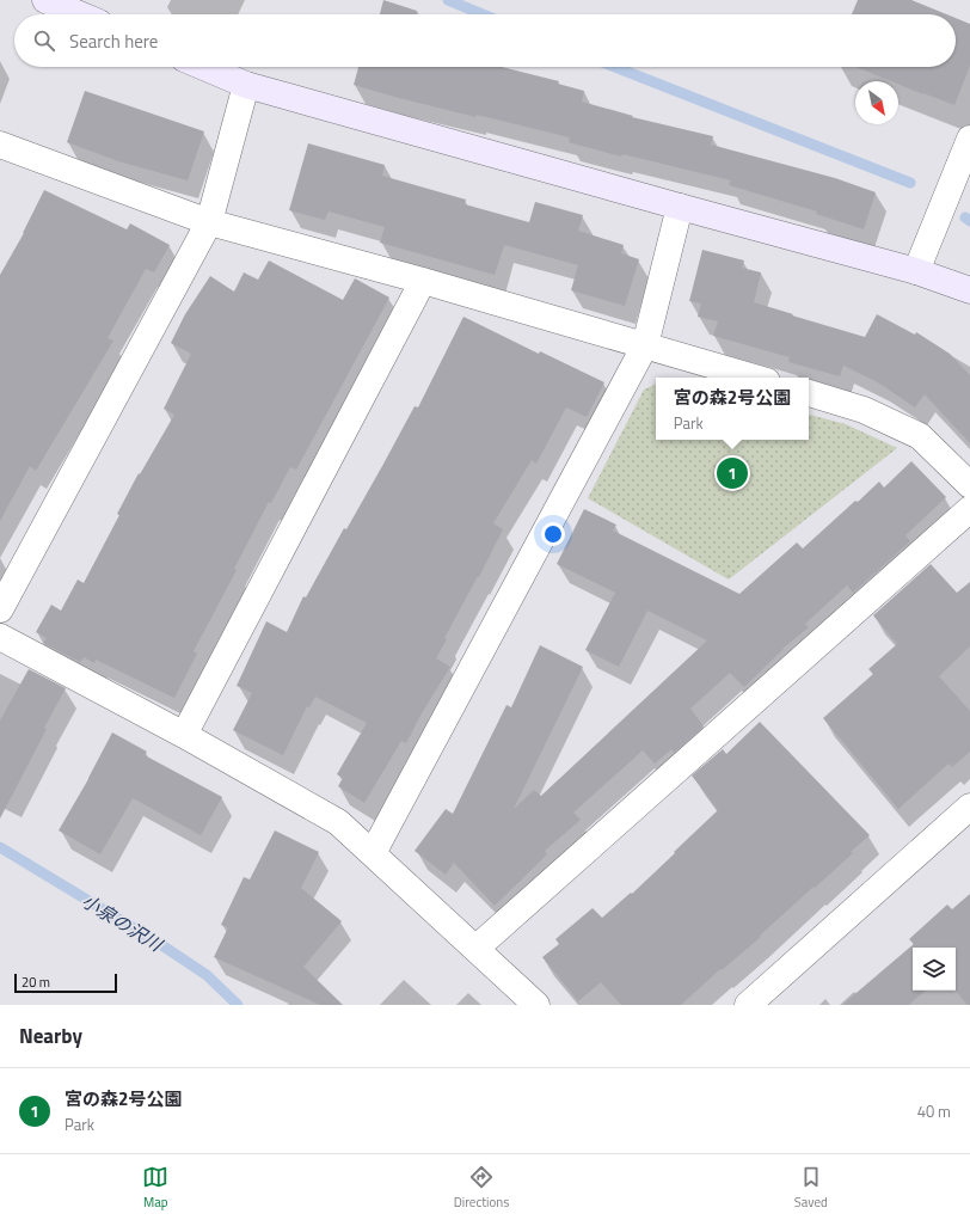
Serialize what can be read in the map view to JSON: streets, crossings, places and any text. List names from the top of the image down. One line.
{"water":["小泉の沢川"],"scale_bar":"20 m","north":"bottom right","page":{"search":"Search here","popup":["宮の森2号公園","Park"],"pins":"1","scale":"20 m","heading":"Nearby","list":[{"mark":"1","name":"宮の森2号公園","note":"Park","value":"40 m"}],"nav":["Map","Directions","Saved"]}}
